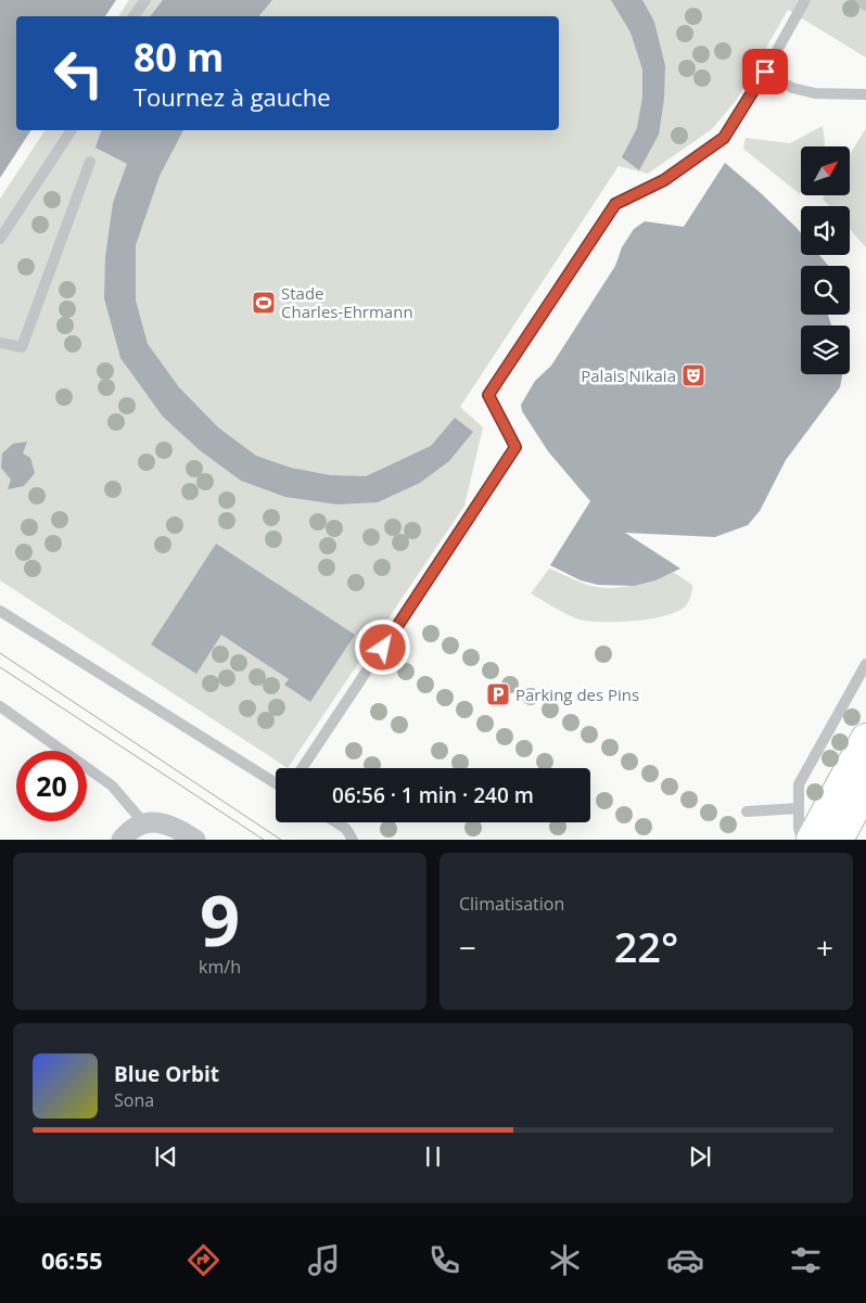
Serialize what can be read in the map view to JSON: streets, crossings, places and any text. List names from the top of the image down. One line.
{"places":{"sports":["Stade Charles-Ehrmann"],"theatre":["Palais Nikaia"],"parking":["Parking des Pins"]},"north":"top right","page":{"turn":["80 m","Tournez à gauche"],"limit":"20","trip":"06:56 · 1 min · 240 m","tile":[["9","km/h"],"Climatisation"],"heat":["−","22°","+"],"song":["Blue Orbit","Sona"],"tabs":"06:55"}}
